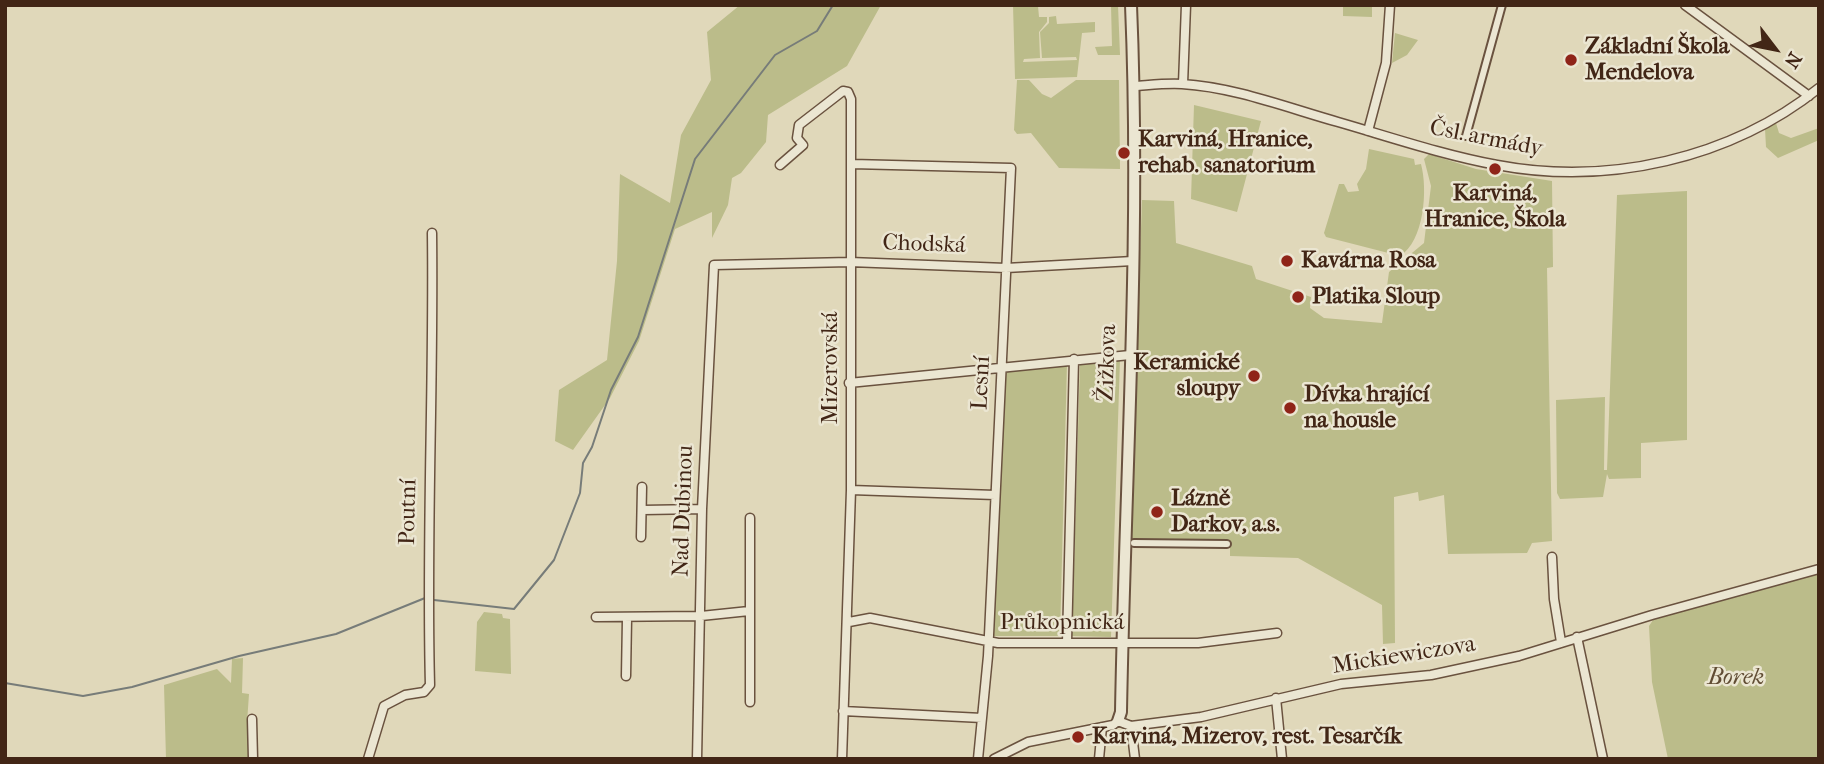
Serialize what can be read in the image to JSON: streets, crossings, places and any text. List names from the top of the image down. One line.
{"streets":{"street":["Čsl. armády","Chodská","Žižkova","Mizerovská","Lesní","Nad Dubinou","Poutní","Průkopnická","Mickiewiczova"]},"crossings":[["Čsl. armády","Žižkova"],["Chodská","Žižkova"],["Chodská","Mizerovská"],["Chodská","Lesní"],["Chodská","Nad Dubinou"],["Žižkova","Průkopnická"],["Mizerovská","Lesní"],["Mizerovská","Průkopnická"],["Lesní","Průkopnická"]],"parks":["Borek"],"places":["Základní Škola Mendelova","Karviná, Hranice, rehab. sanatorium","Karviná, Hranice, Škola","Kavárna Rosa","Platika Sloup","Keramické sloupy","Dívka hrající na housle","Lázně Darkov, a.s.","Karviná, Mizerov, rest. Tesarčík"],"north":"bottom right"}
